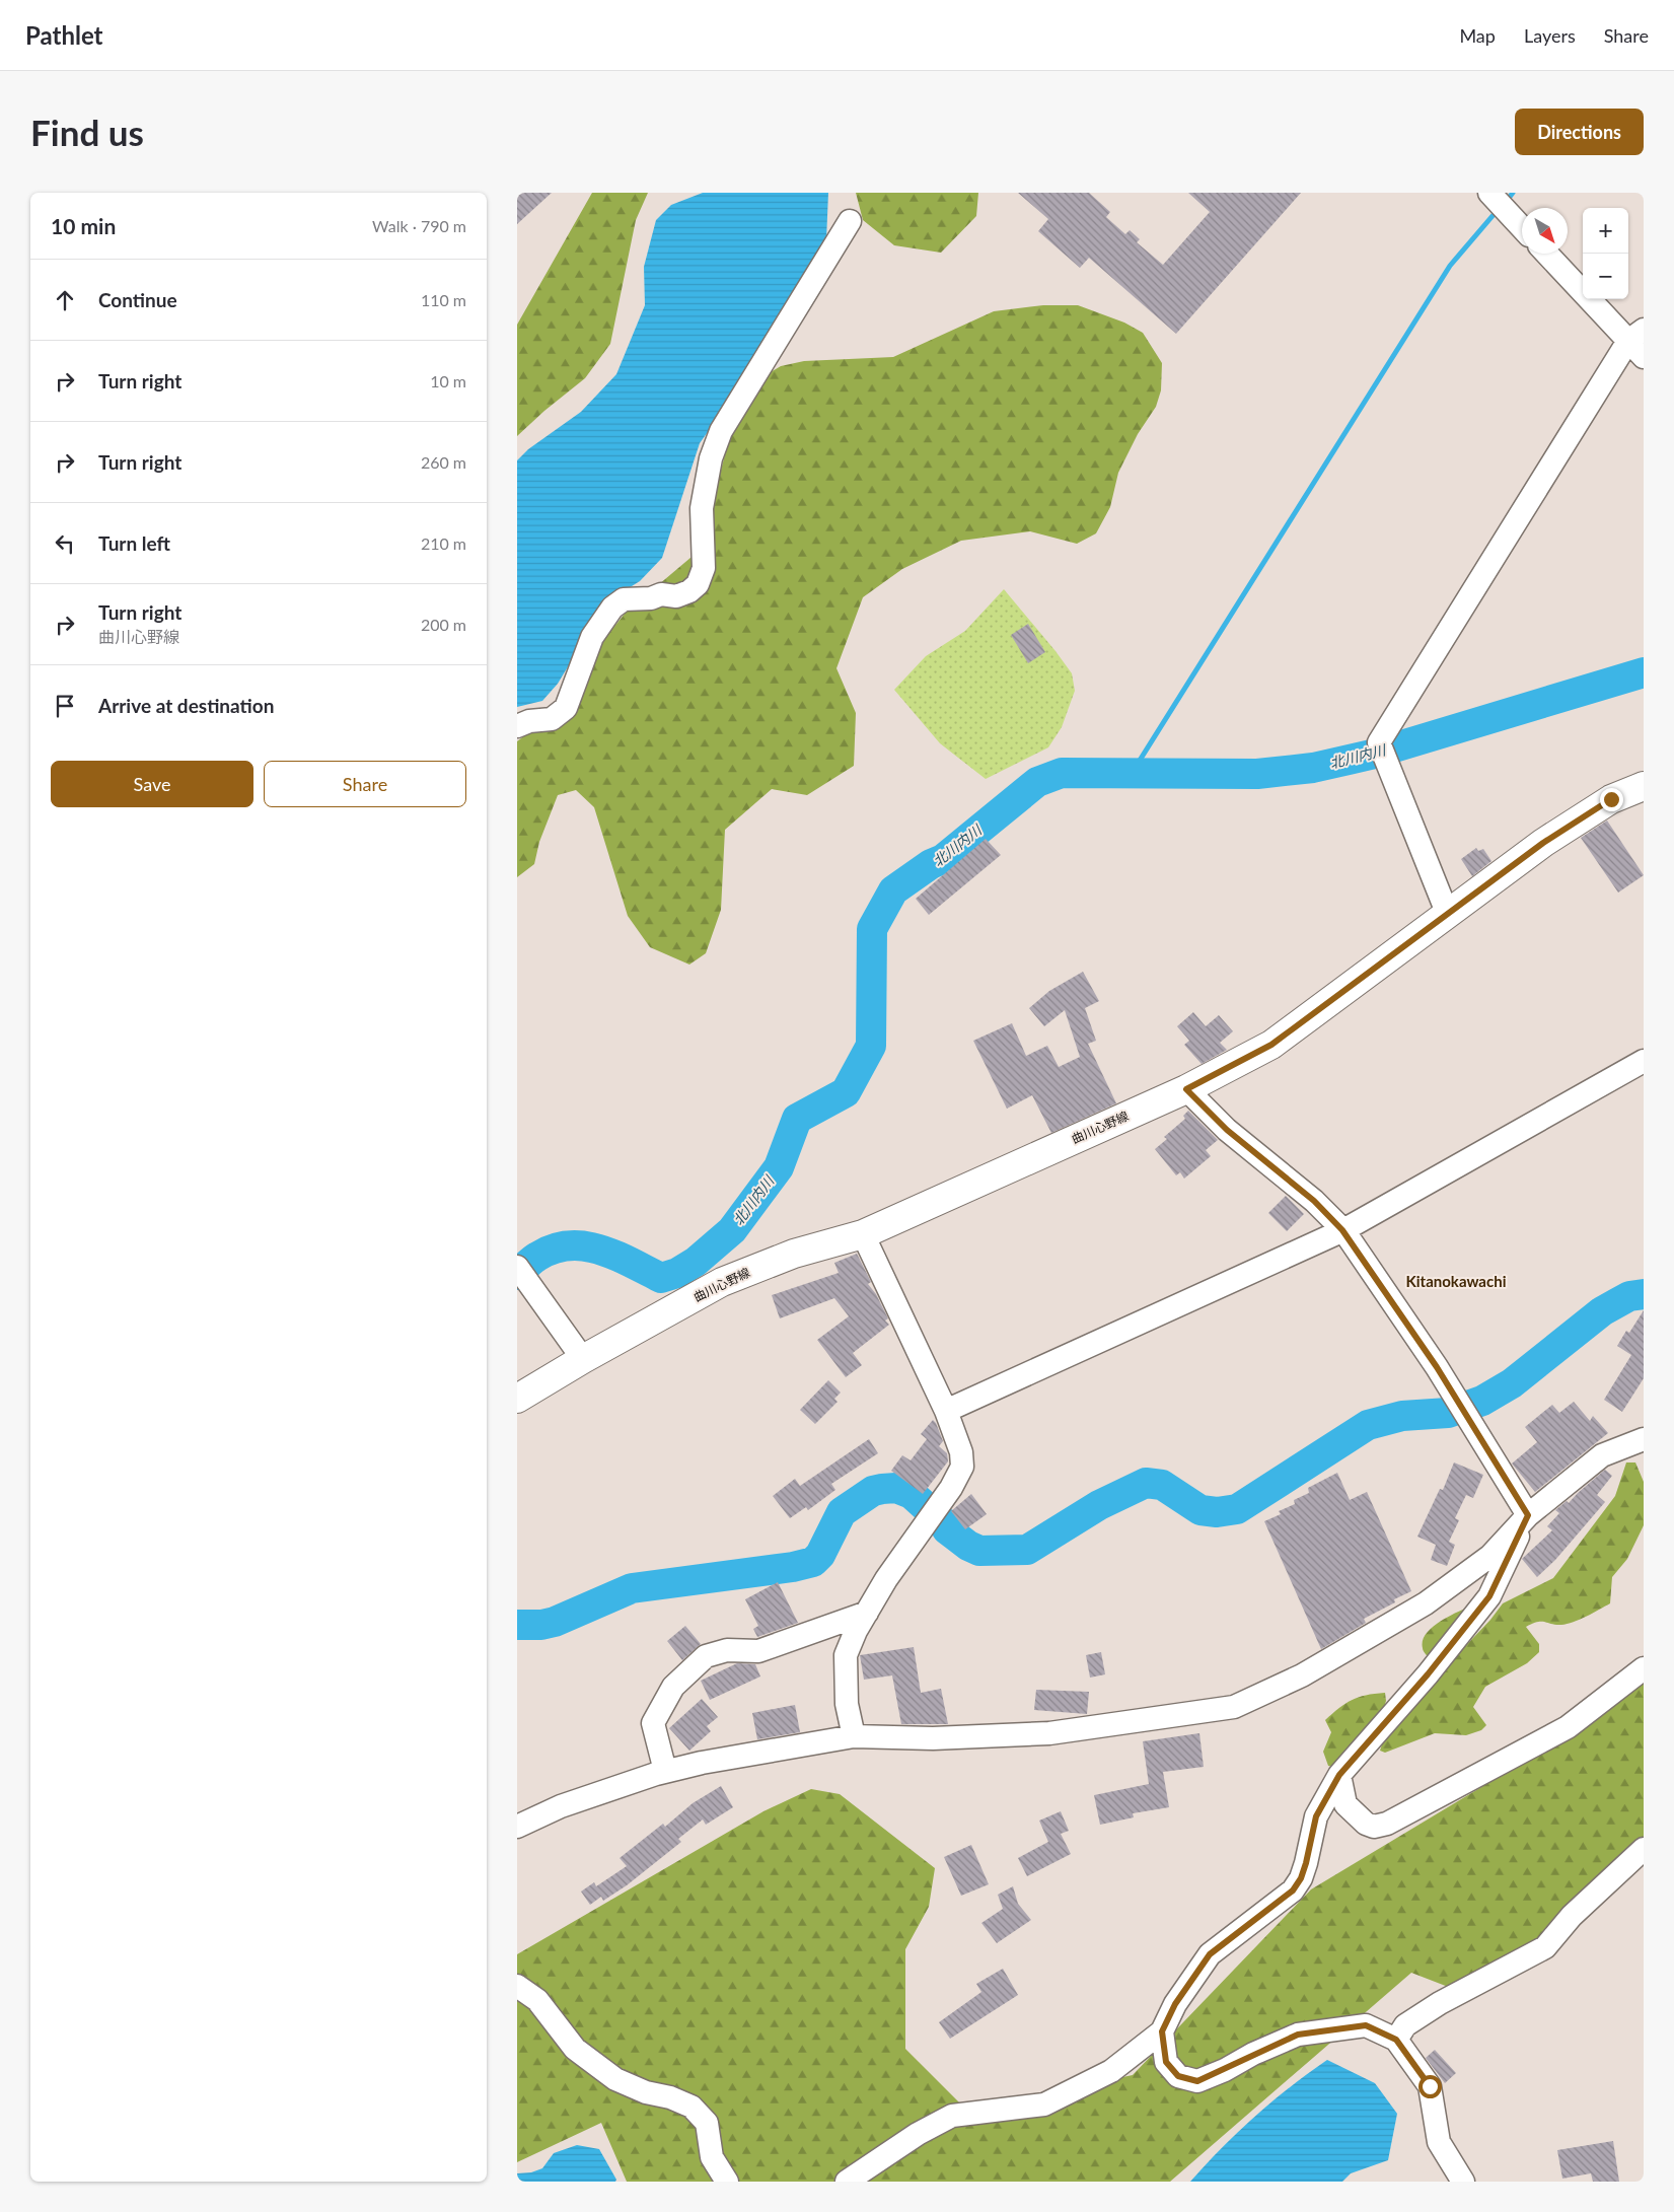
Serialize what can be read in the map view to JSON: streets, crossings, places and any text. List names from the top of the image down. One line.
{"streets":{"main road":["曲川心野線"]},"districts":["Kitanokawachi"],"water":["北川内川"],"north":"bottom right","page":{"header":"Pathlet","nav":["Map","Layers","Share"],"buttons":["Directions",["Save","Share"]],"title":"Find us","heading":["10 min","Walk · 790 m"],"map_buttons":["+","−"],"list":[["Continue","110 m"],["Turn right","10 m"],["Turn right","260 m"],["Turn left","210 m"],["Turn right","曲川心野線","200 m"],"Arrive at destination"]}}
